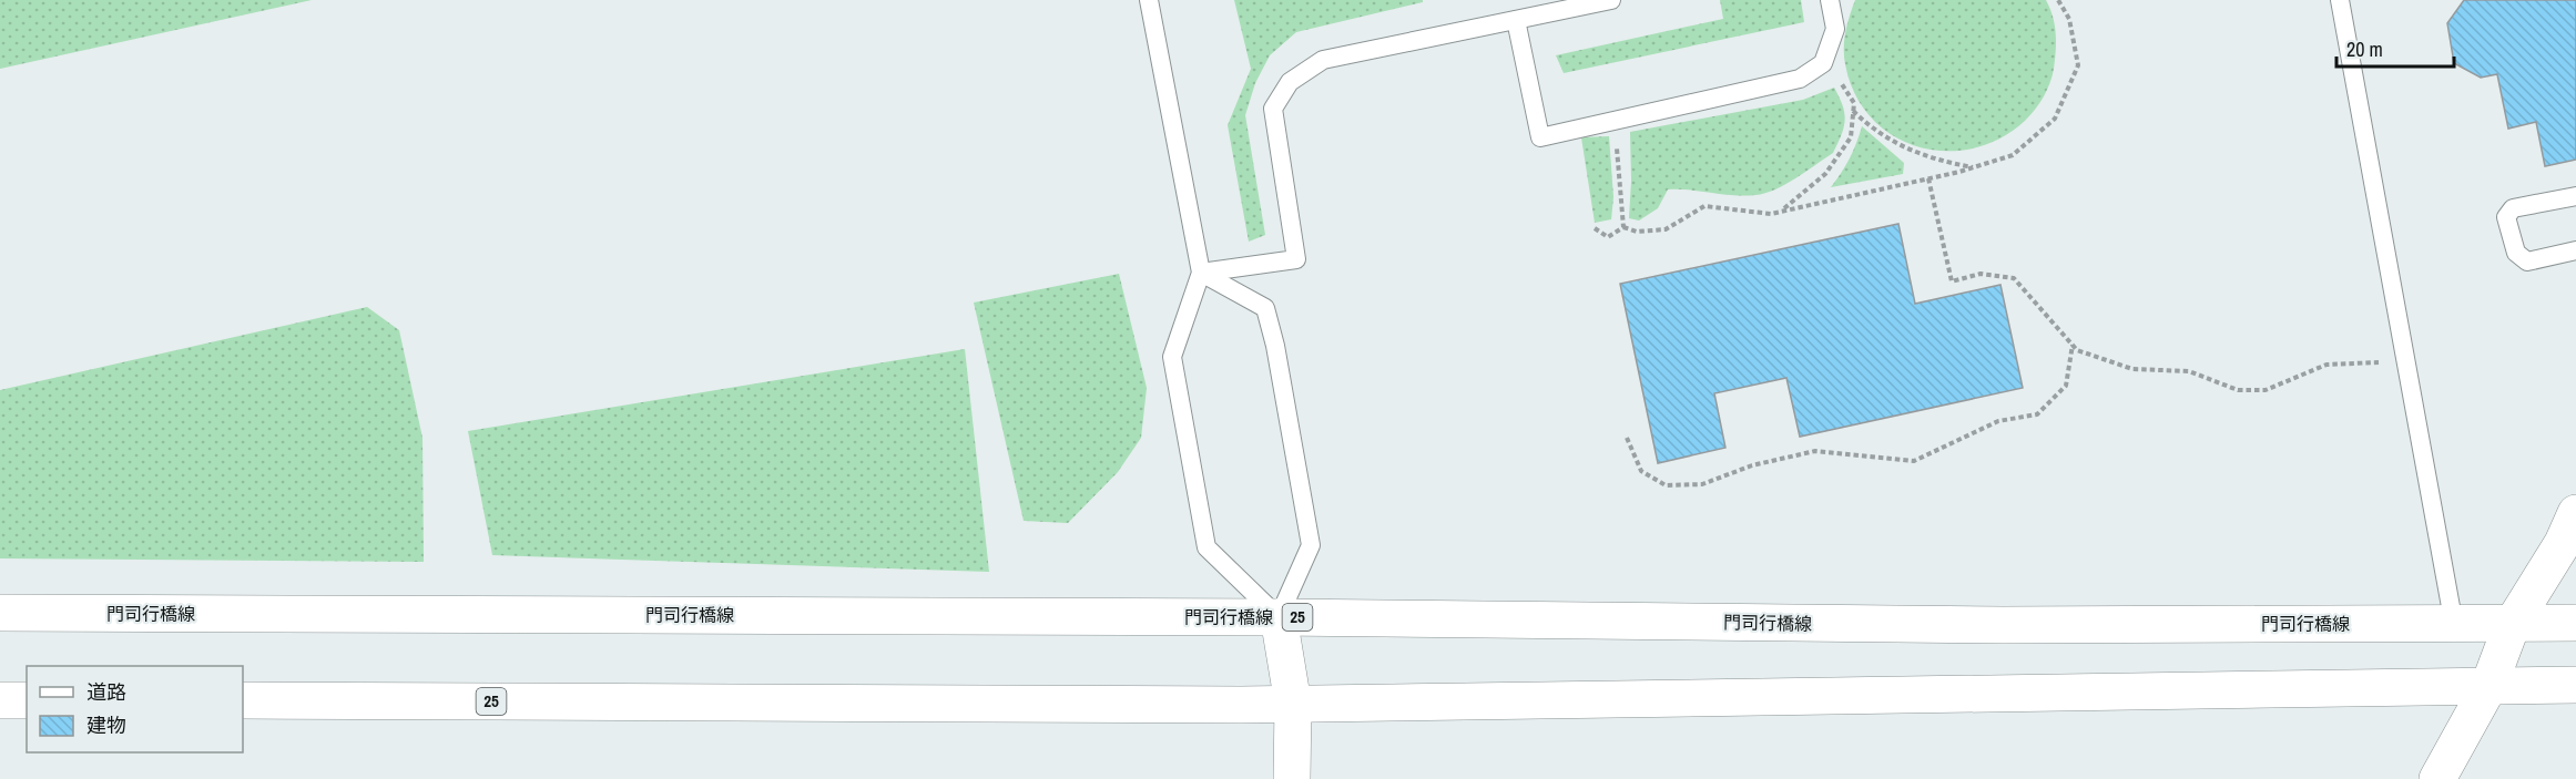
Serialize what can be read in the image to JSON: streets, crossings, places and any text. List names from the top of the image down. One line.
{"streets":{"main road":["門司行橋線","25"]},"legend":["道路","建物"],"scale_bar":"20 m"}
